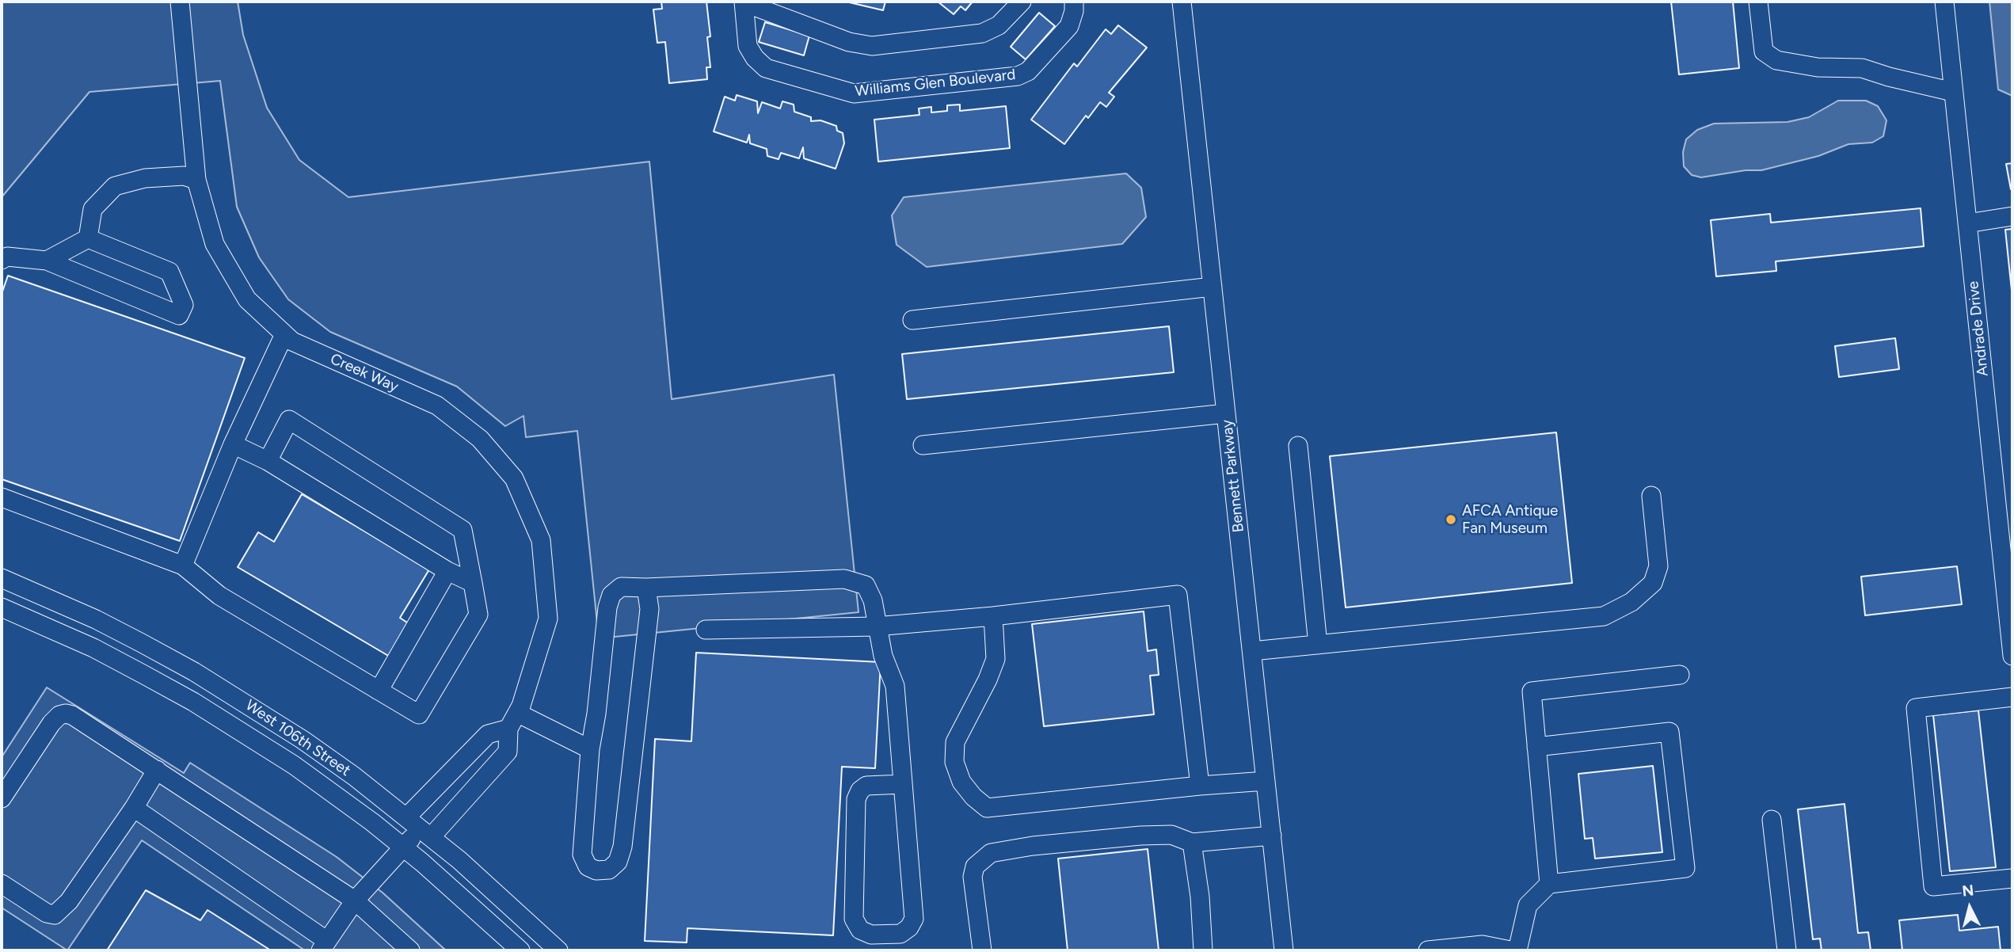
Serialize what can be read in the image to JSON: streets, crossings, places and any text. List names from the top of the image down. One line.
{"streets":{"street":["Williams Glen Boulevard","Andrade Drive","Creek Way","Bennett Parkway","West 106th Street"]},"crossings":[["Creek Way","West 106th Street"]],"places":["AFCA Antique Fan Museum"],"north":"top"}
